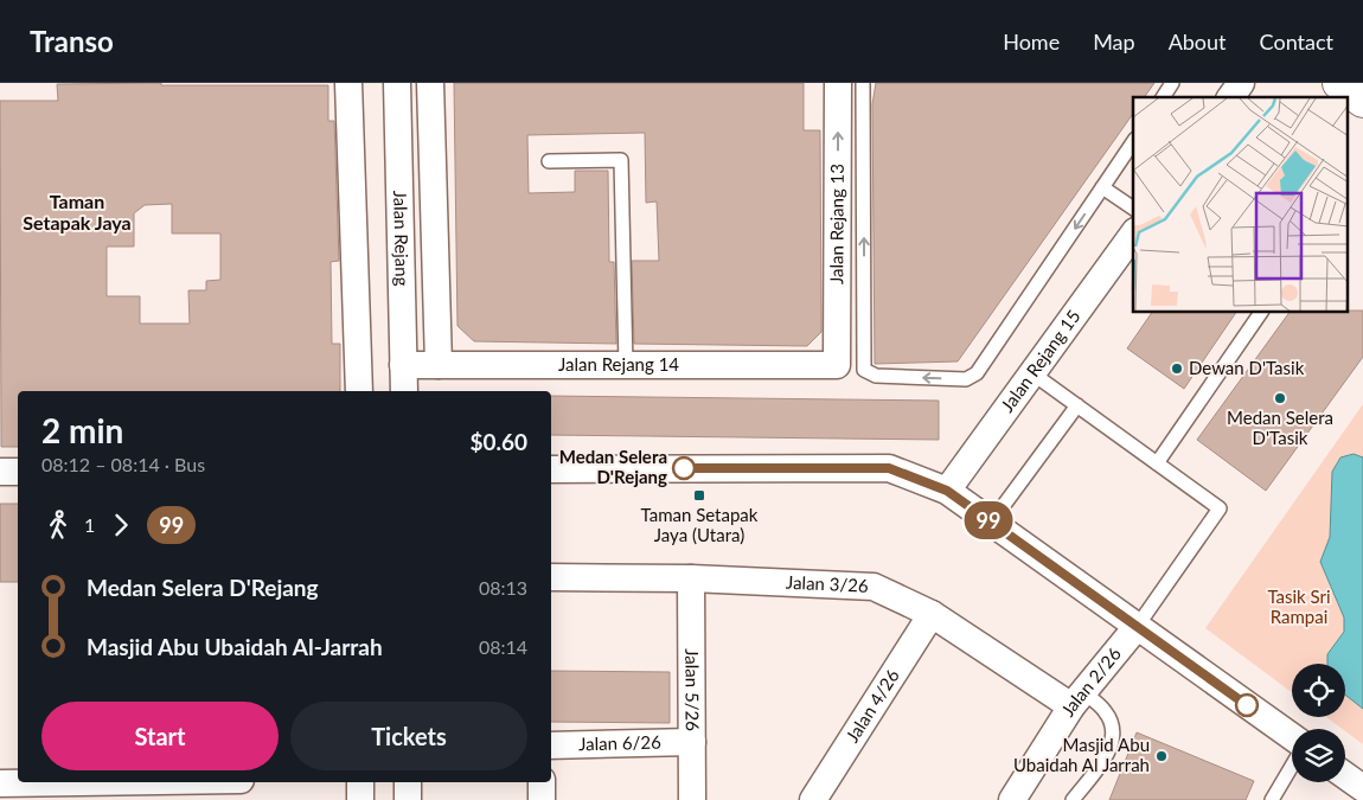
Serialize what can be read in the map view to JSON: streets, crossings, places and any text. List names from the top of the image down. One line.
{"streets":{"street":["Jalan Rejang 13","Jalan Rejang","Jalan Rejang 15","Jalan Rejang 14","Jalan 3/26","Jalan 2/26","Jalan 5/26","Jalan 4/26","Jalan 6/26"]},"crossings":[["Jalan Rejang 13","Jalan Rejang 14"],["Jalan Rejang","Jalan Rejang 14"],["Jalan 3/26","Jalan 2/26"],["Jalan 3/26","Jalan 5/26"],["Jalan 3/26","Jalan 4/26"],["Jalan 5/26","Jalan 6/26"]],"one_way":["Jalan Rejang 13"],"districts":["Taman Setapak Jaya"],"parks":["Tasik Sri Rampai"],"places":{"other":["Dewan D'Tasik","Medan Selera D'Tasik","Medan Selera D'Rejang","Masjid Abu Ubaidah Al Jarrah"],"transit":["Taman Setapak Jaya (Utara)"]},"lines":["bus line 99"],"page":{"header":"Transo","nav":["Home","Map","About","Contact"],"on_map":"99","heading":["2 min","08:12 – 08:14 · Bus","$0.60"],"legs":["1","99"],"list":[{"name":"Medan Selera D'Rejang","value":"08:13"},{"name":"Masjid Abu Ubaidah Al-Jarrah","value":"08:14"}],"buttons":["Start","Tickets"]}}
